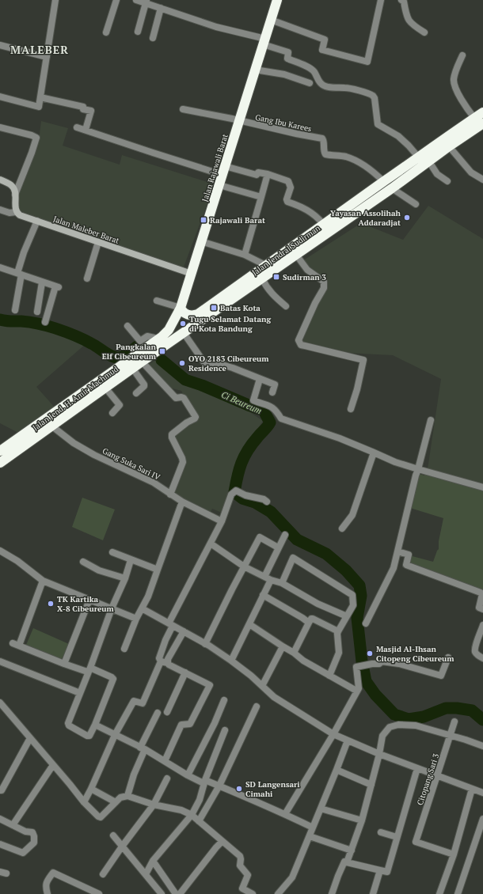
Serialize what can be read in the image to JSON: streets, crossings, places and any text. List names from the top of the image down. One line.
{"streets":{"highway":["Jalan Rajawali Barat","Jalan Jendral Sudirman","Jalan Jend. H. Amir Machmud"],"street":["Gang Ibu Karees","Jalan Maleber Barat","Gang Suka Sari IV","Citopang Sari 3"]},"crossings":[["Gang Ibu Karees","Jalan Rajawali Barat"],["Gang Ibu Karees","Jalan Jendral Sudirman"],["Jalan Rajawali Barat","Jalan Maleber Barat"],["Jalan Rajawali Barat","Jalan Jendral Sudirman"],["Jalan Rajawali Barat","Jalan Jend. H. Amir Machmud"],["Jalan Jendral Sudirman","Jalan Jend. H. Amir Machmud"],["Jalan Jend. H. Amir Machmud","Gang Suka Sari IV"]],"districts":["MALEBER"],"water":["Ci Beureum"],"places":{"other":["Yayasan Assolihah Addaradjat","Tugu Selamat Datang di Kota Bandung","OYO 2183 Cibeureum Residence","TK Kartika X-8 Cibeureum","Masjid Al-Ihsan Citopeng Cibeureum","SD Langensari Cimahi"],"transit":["Rajawali Barat","Sudirman 3","Batas Kota","Pangkalan Elf Cibeureum"]}}
